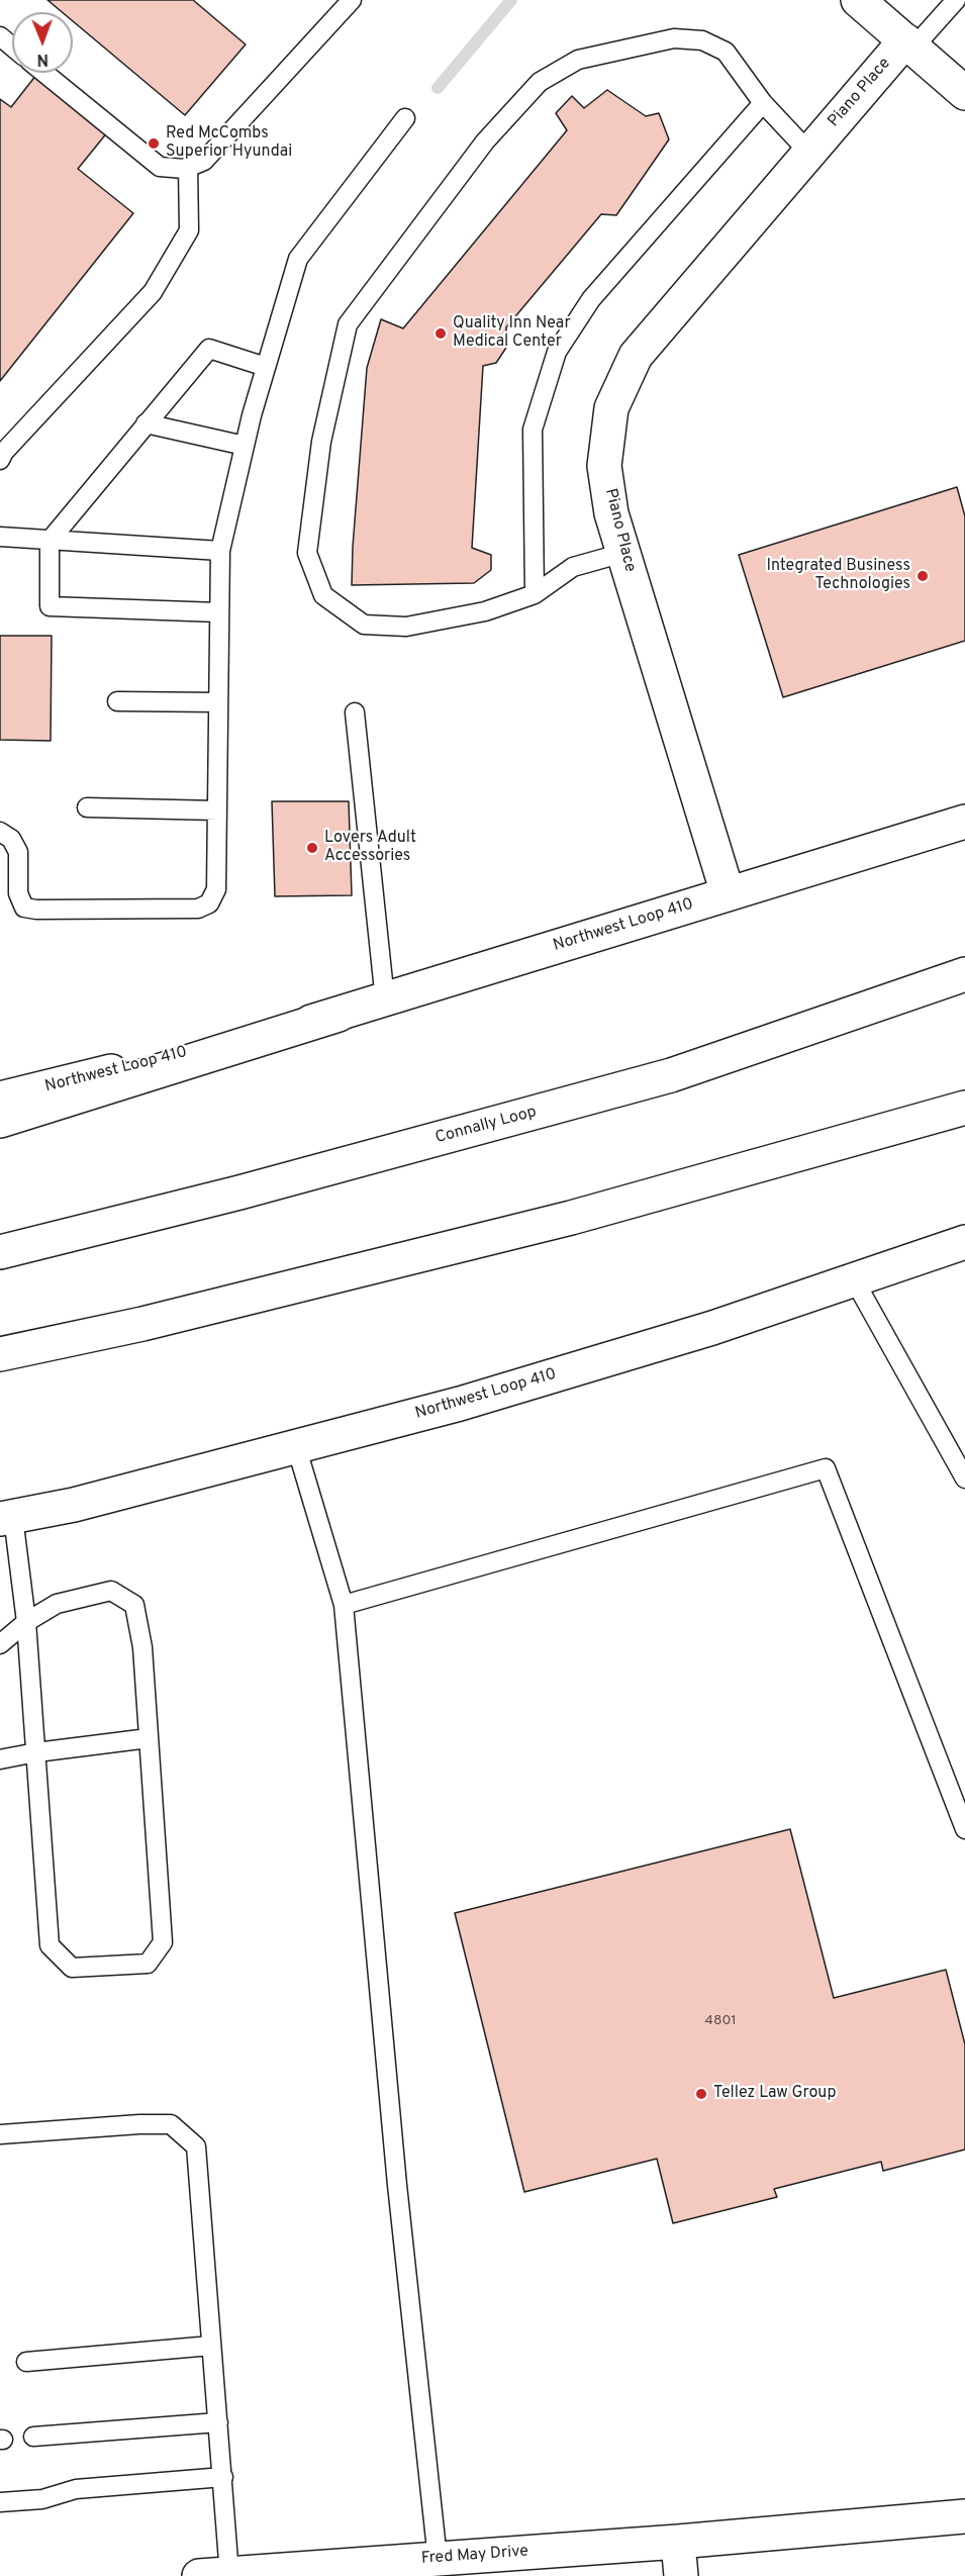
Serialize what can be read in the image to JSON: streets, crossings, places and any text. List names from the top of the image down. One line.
{"streets":{"main road":["Piano Place","Northwest Loop 410","Connally Loop","Fred May Drive"]},"crossings":[["Piano Place","Northwest Loop 410"]],"places":["Red McCombs Superior Hyundai","Quality Inn Near Medical Center","Integrated Business Technologies","Lovers Adult Accessories","Tellez Law Group"],"house_numbers":["4801"],"north":"bottom"}
